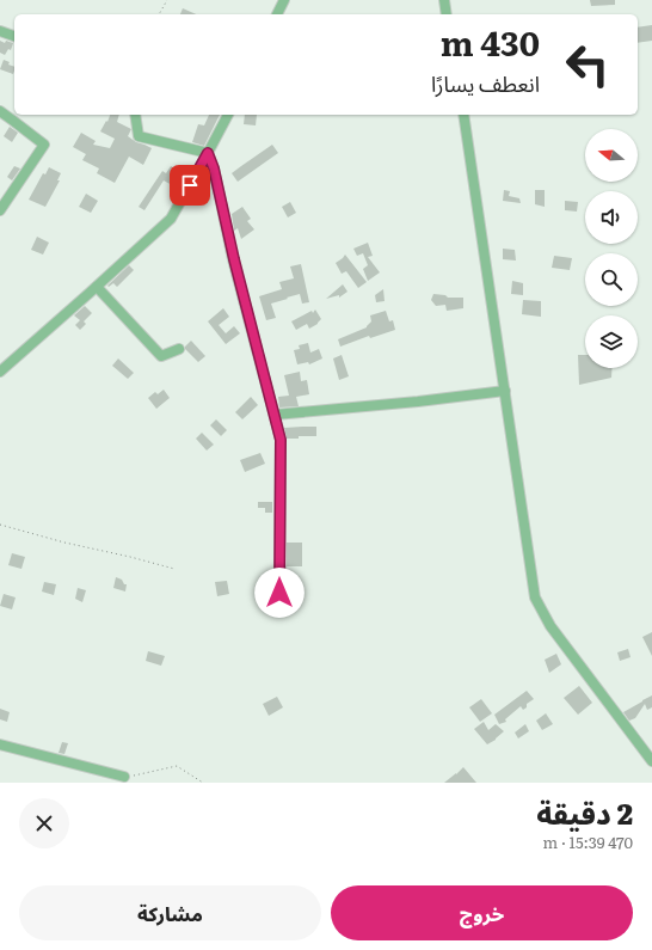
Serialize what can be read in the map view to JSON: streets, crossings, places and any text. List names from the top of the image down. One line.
{"north":"left","page":{"turn":["430 m","انعطف يسارًا"],"heading":["2 دقيقة","470 m · 15:39"],"buttons":["خروج","مشاركة"]}}
